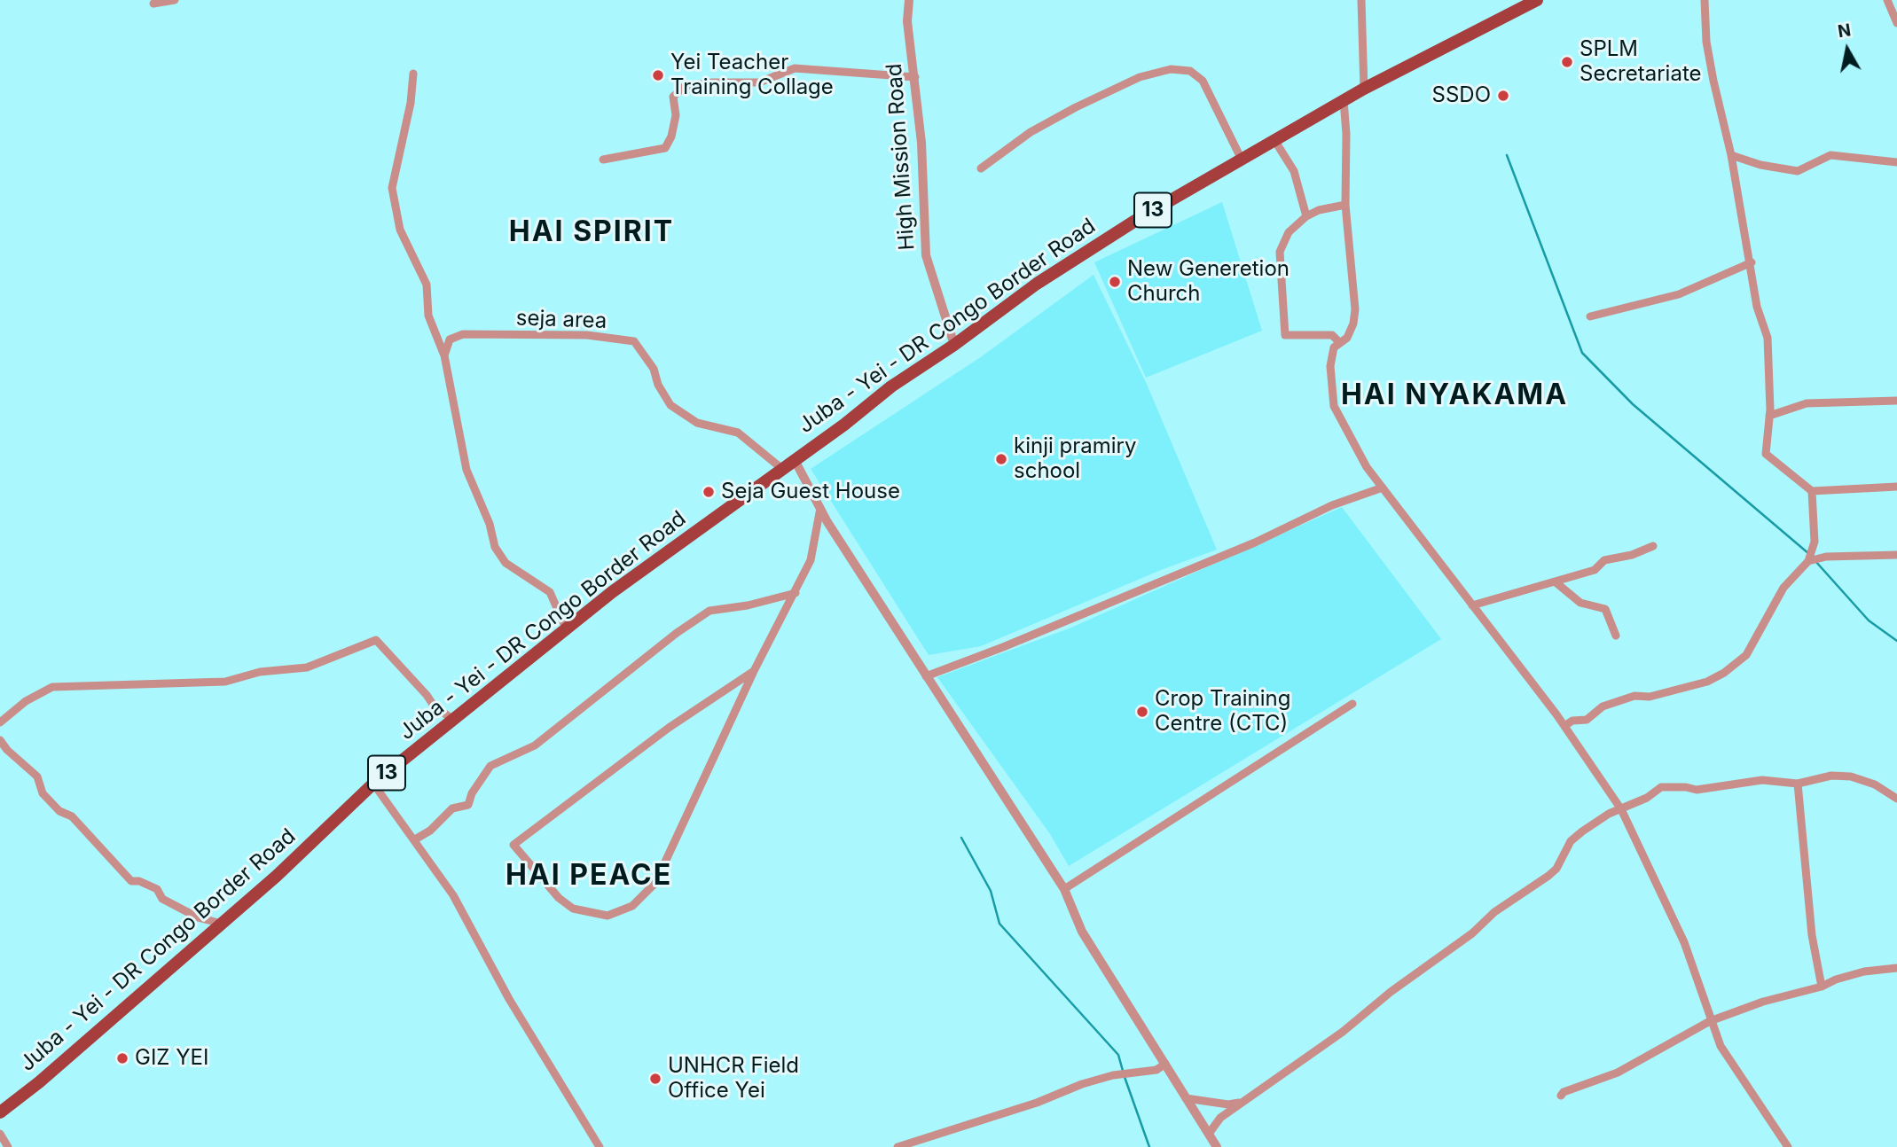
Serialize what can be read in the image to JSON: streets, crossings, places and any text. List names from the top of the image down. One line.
{"streets":{"main road":["13","Juba - Yei - DR Congo Border Road"],"street":["High Mission Road","seja area"]},"crossings":[["High Mission Road","Juba - Yei - DR Congo Border Road"],["seja area","Juba - Yei - DR Congo Border Road"]],"districts":["HAI SPIRIT","HAI NYAKAMA","HAI PEACE"],"places":["SPLM Secretariate","Yei Teacher Training Collage","SSDO","New Generetion Church","kinji pramiry school","Seja Guest House","Crop Training Centre (CTC)","GIZ YEI","UNHCR Field Office Yei"],"north":"top"}
